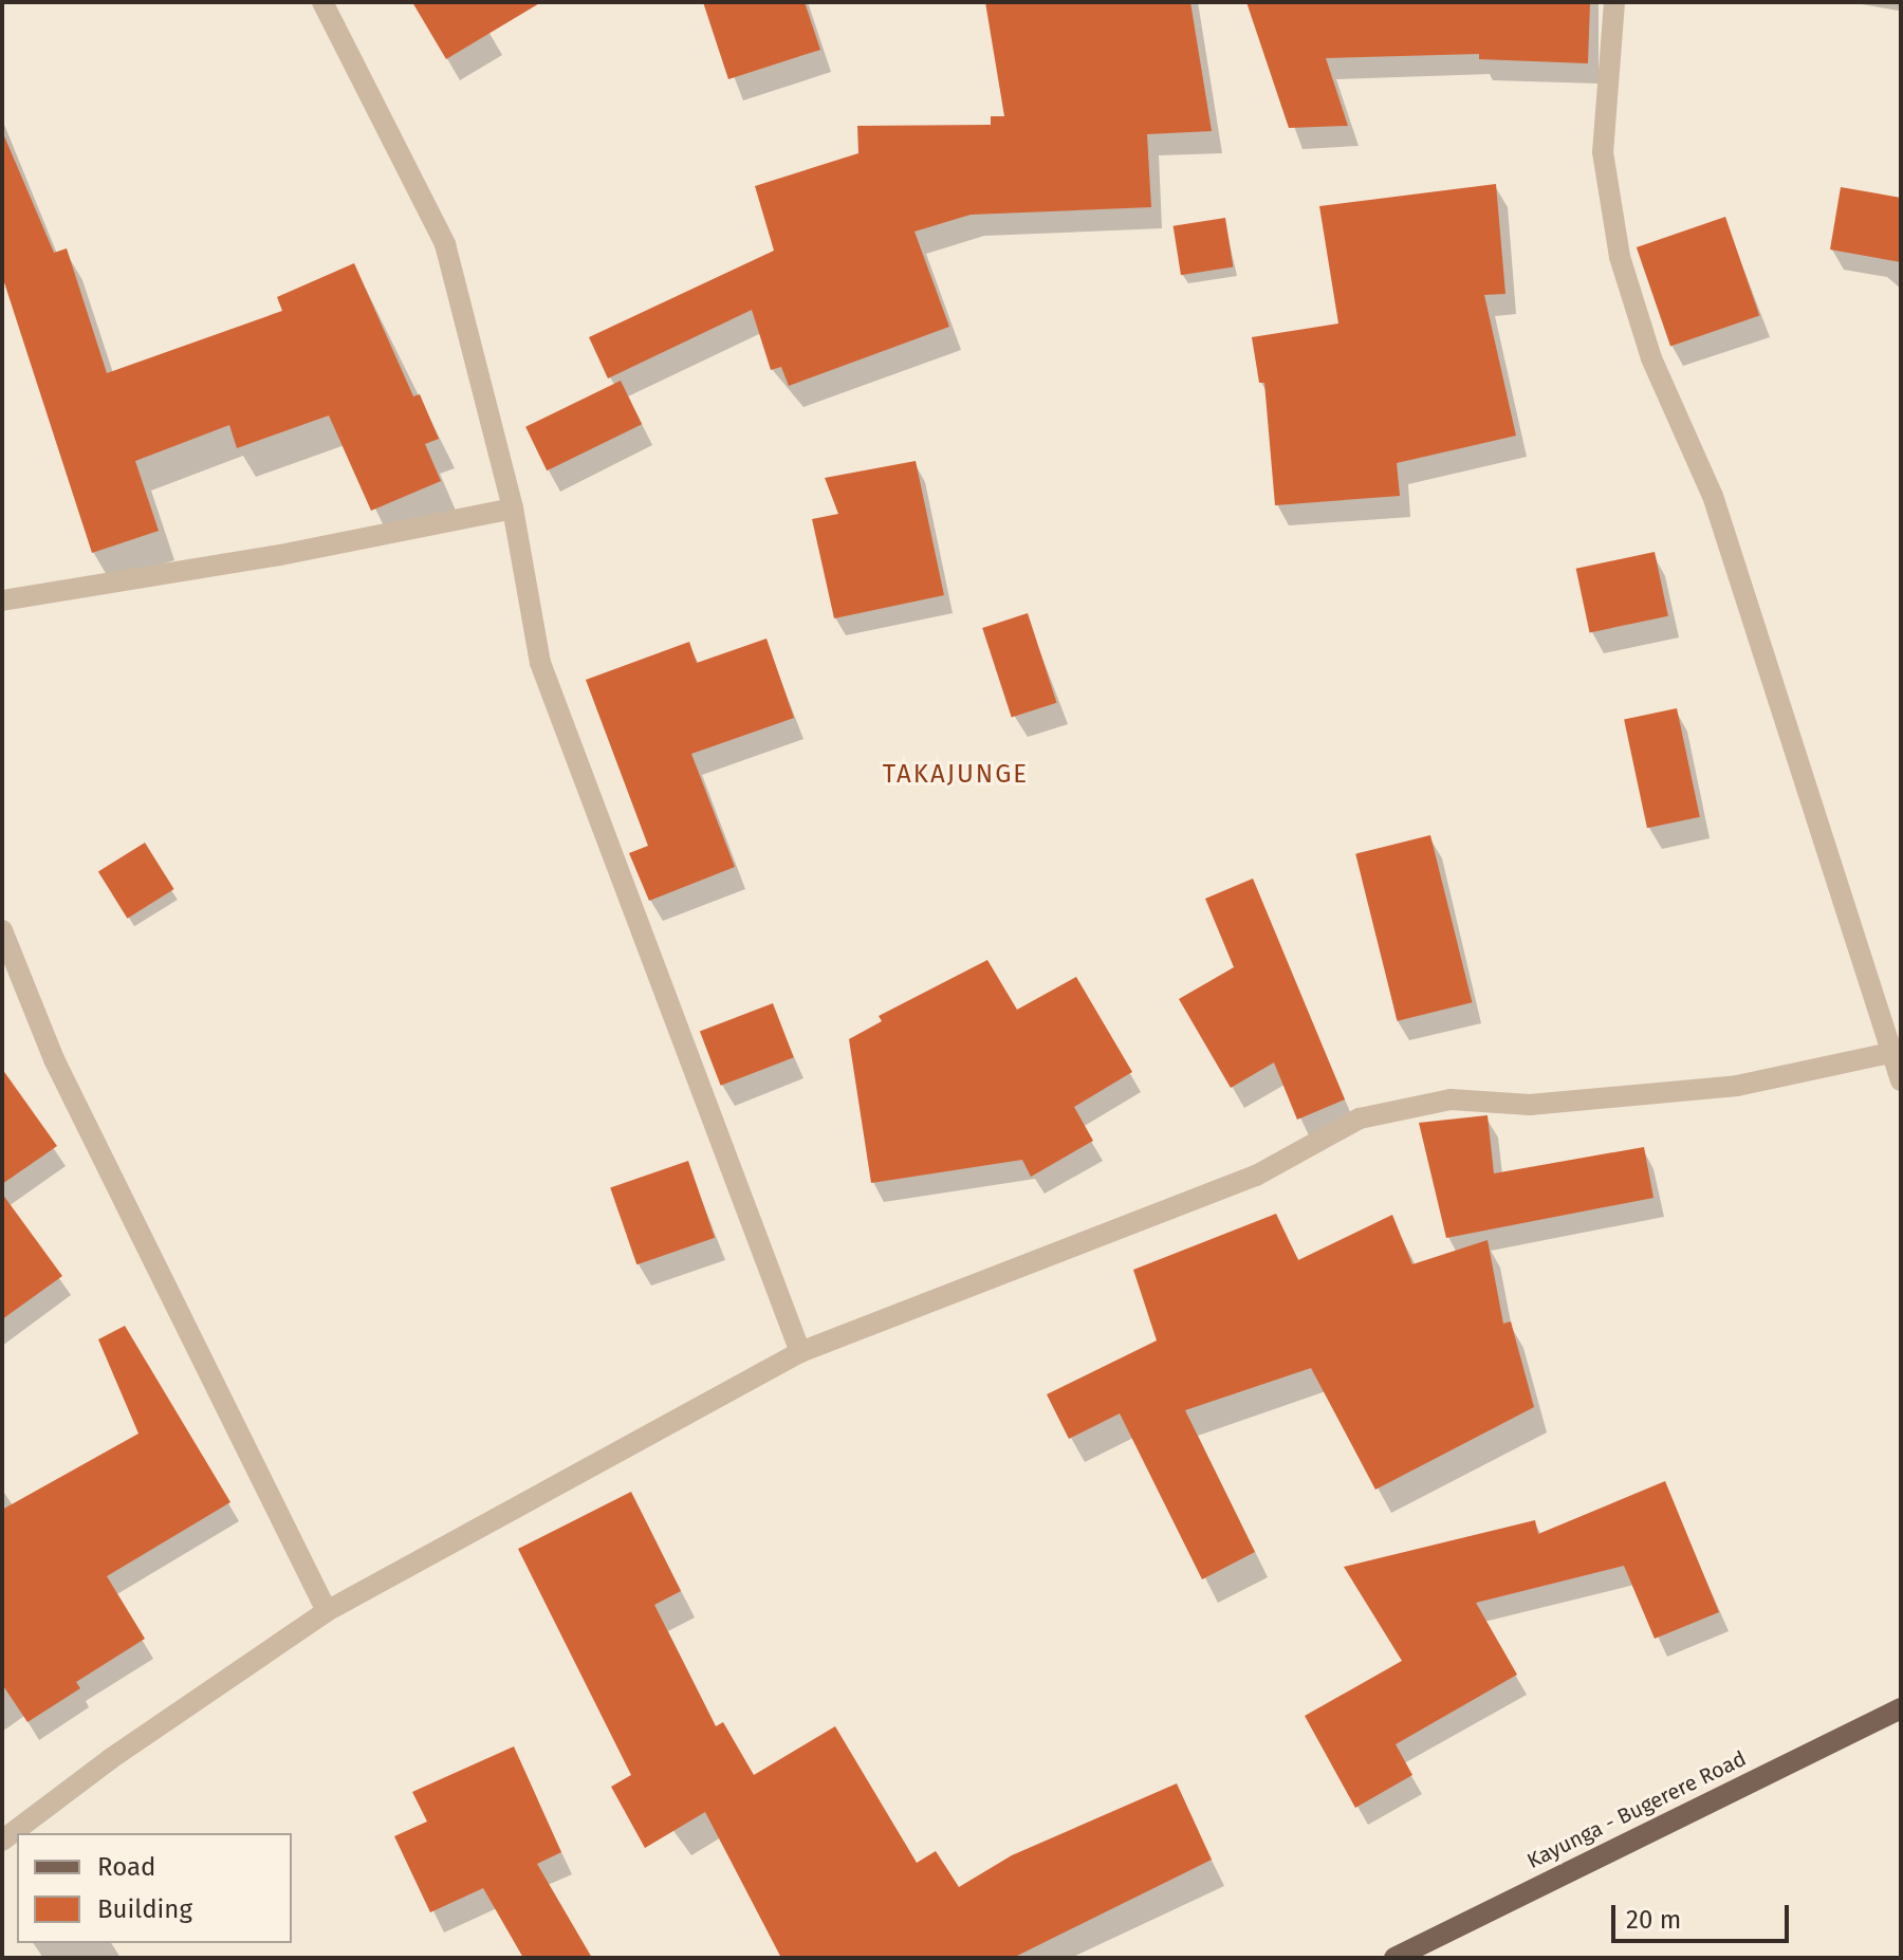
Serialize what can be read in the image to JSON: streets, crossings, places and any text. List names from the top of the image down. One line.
{"streets":{"main road":["Kayunga - Bugerere Road"]},"districts":["TAKAJUNGE"],"legend":["Road","Building"],"scale_bar":"20 m"}
